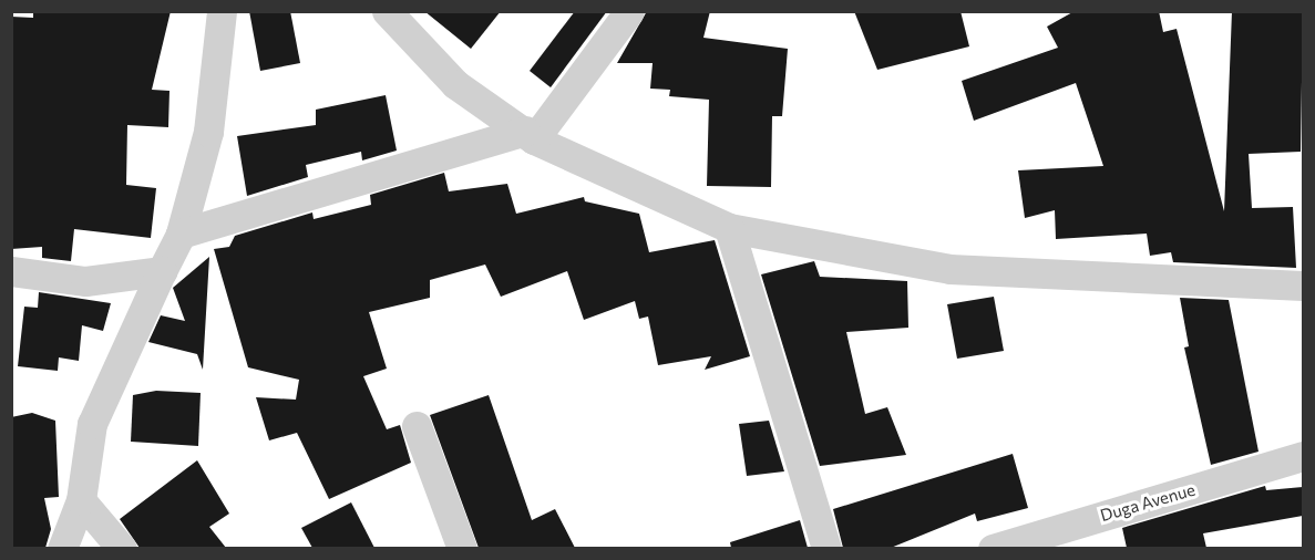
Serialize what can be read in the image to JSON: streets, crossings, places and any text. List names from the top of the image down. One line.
{"streets":{"street":["Duga Avenue"]}}
